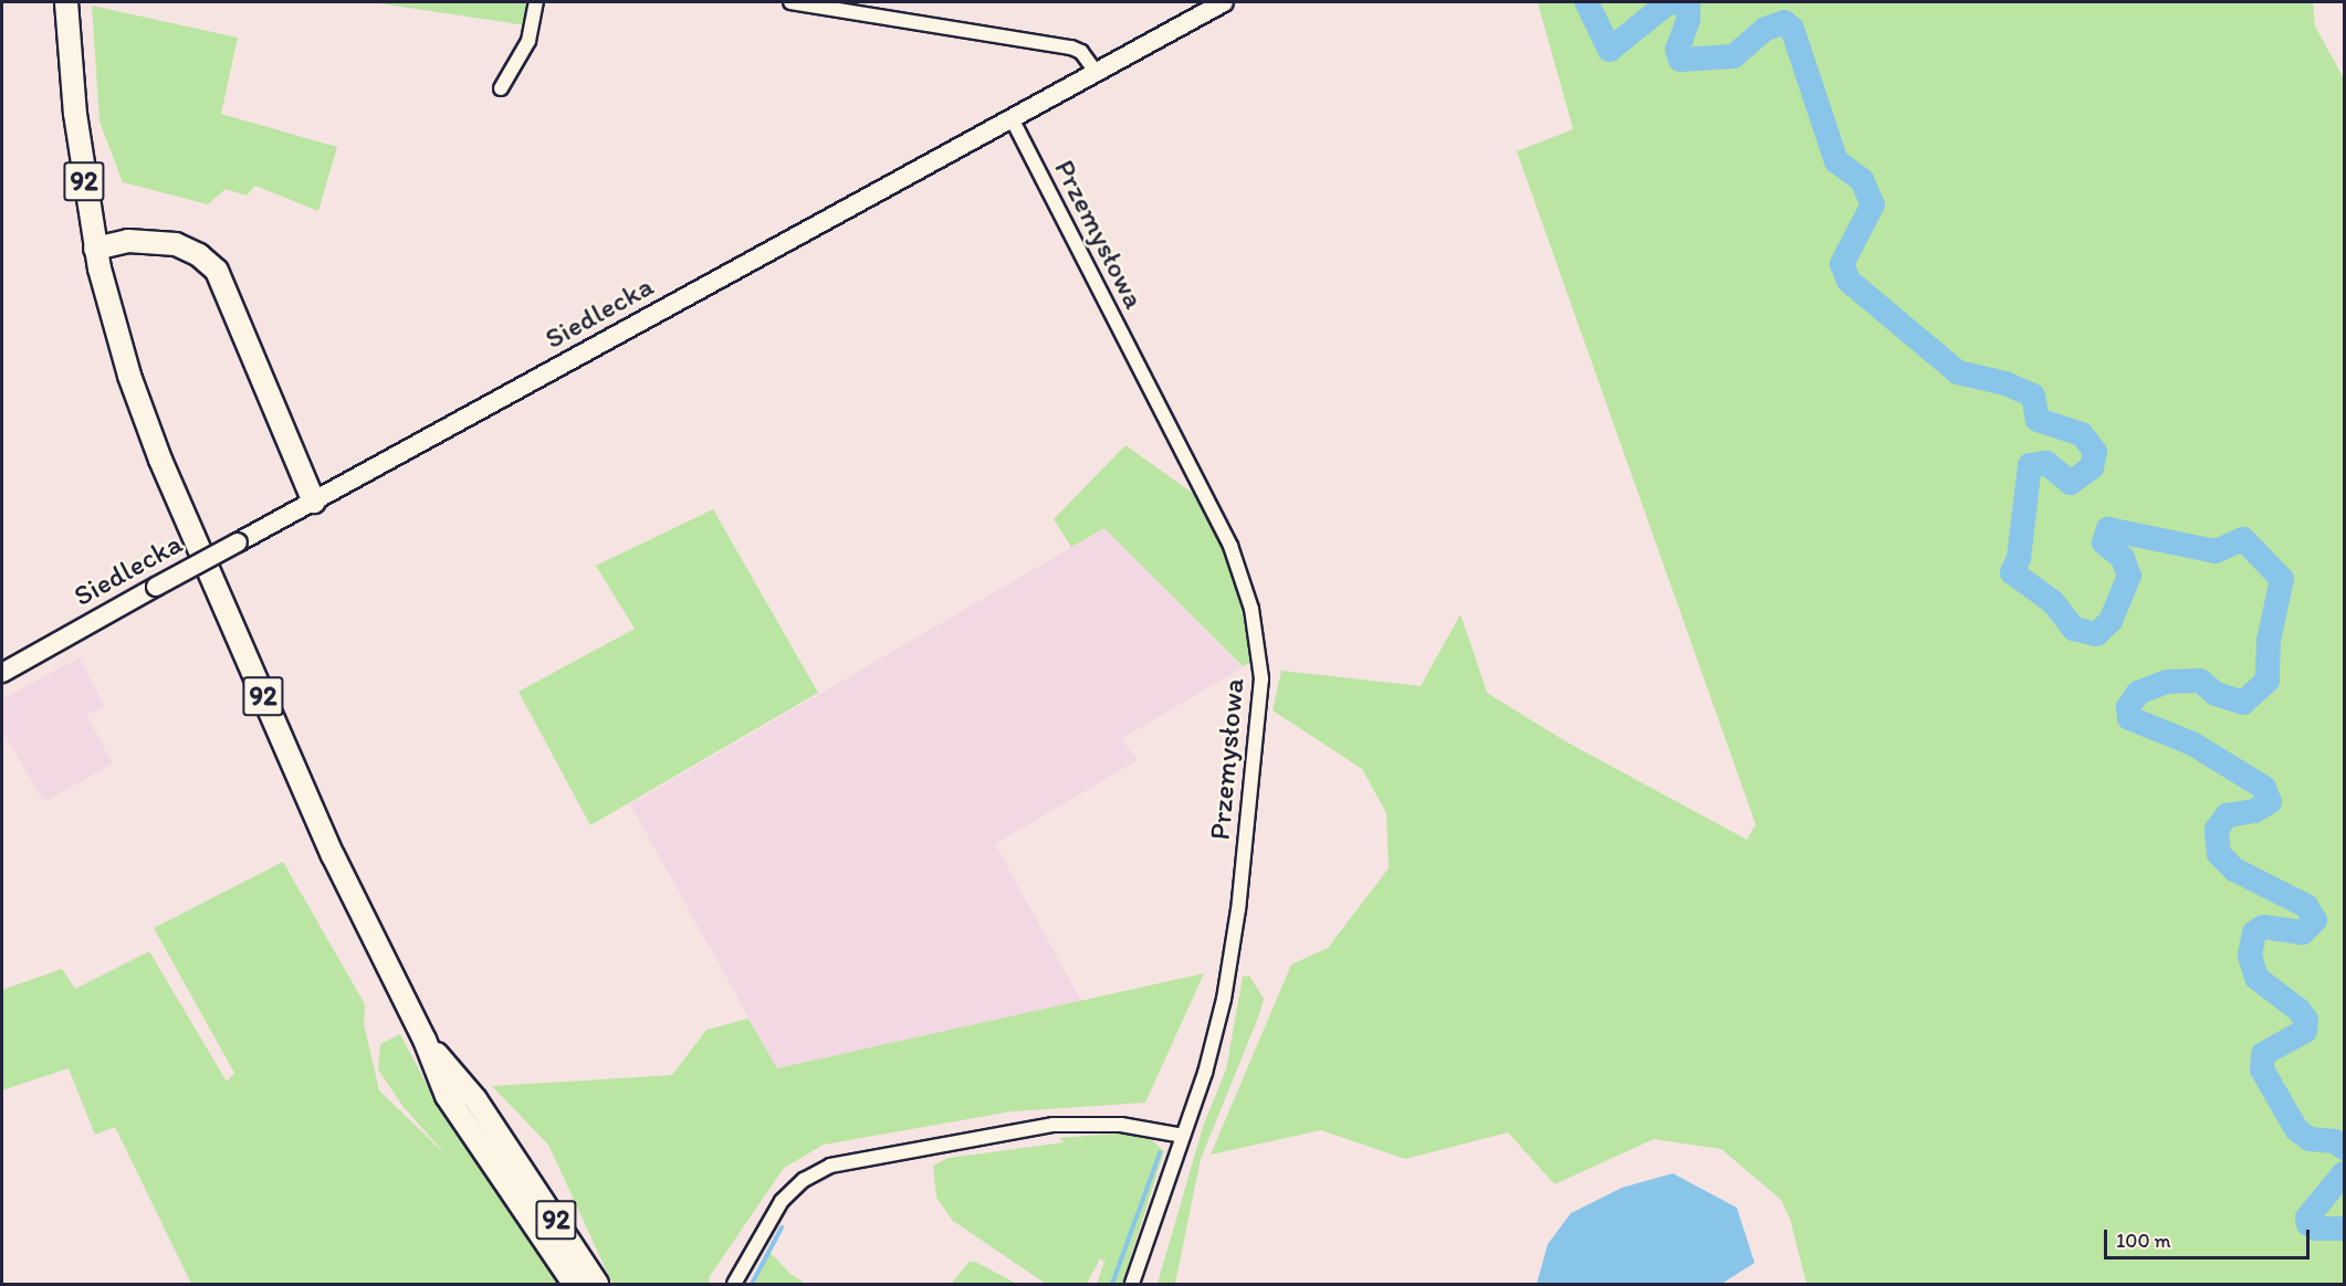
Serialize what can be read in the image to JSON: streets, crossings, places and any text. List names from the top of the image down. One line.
{"streets":{"main road":["92","Siedlecka"],"street":["Przemysłowa"]},"crossings":[["Przemysłowa","Siedlecka"]],"scale_bar":"100 m"}
